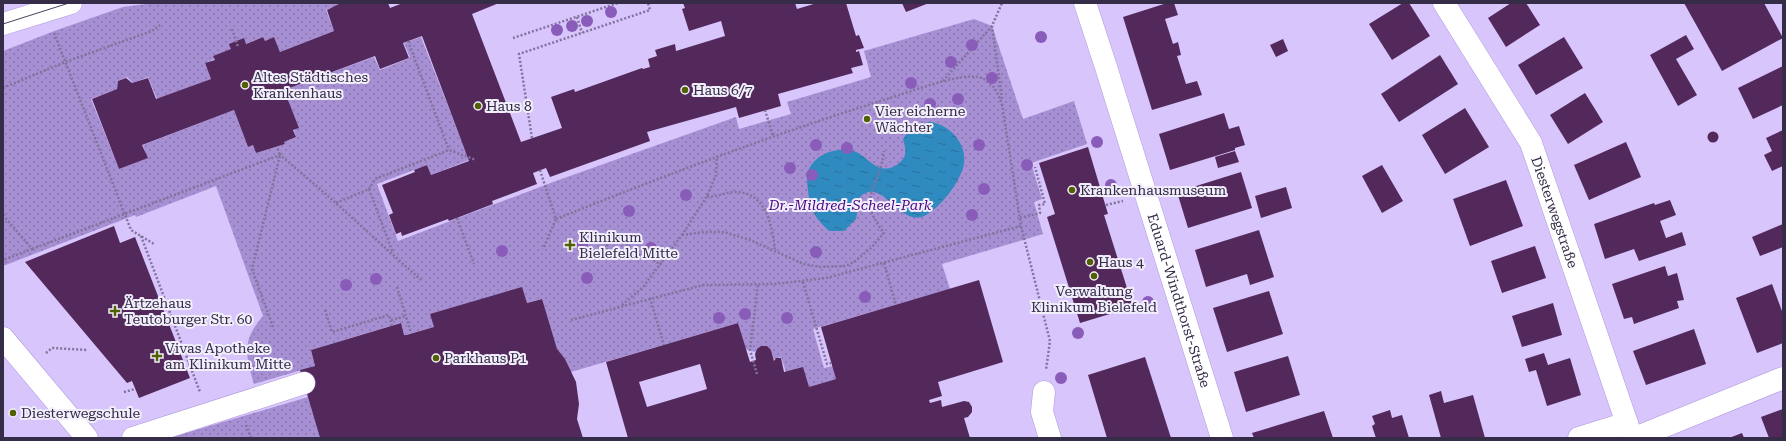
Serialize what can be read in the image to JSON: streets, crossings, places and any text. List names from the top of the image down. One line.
{"streets":{"street":["Diesterwegstraße","Eduard-Windthorst-Straße"]},"parks":["Dr.-Mildred-Scheel-Park"],"places":{"other":["Altes Städtisches Krankenhaus","Haus 6/7","Haus 8","Vier eicherne Wächter","Krankenhausmuseum","Haus 4","Verwaltung Klinikum Bielefeld","Parkhaus P1","Diesterwegschule"],"health":["Klinikum Bielefeld Mitte","Ärtzehaus Teutoburger Str. 60","Vivas Apotheke am Klinikum Mitte"]}}
